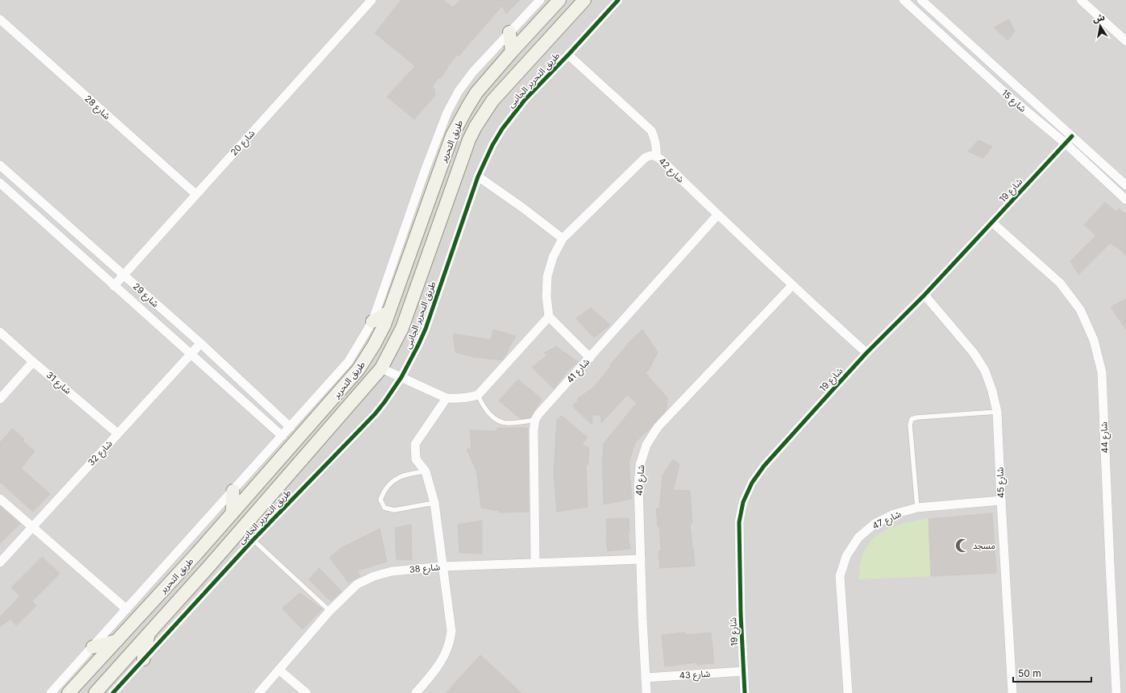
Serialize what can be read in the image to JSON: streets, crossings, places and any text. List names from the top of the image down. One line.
{"streets":{"street":["طريق التحرير الجانبى","شارع 15","شارع 28","طريق التحرير","شارع 20","شارع 42","شارع 19","شارع 29","شارع 41","شارع 31","شارع 44","شارع 32","شارع 40","شارع 45","شارع 47","شارع 38","شارع 43"]},"crossings":[["شارع 15","شارع 19"],["شارع 28","شارع 20"],["شارع 20","شارع 29"],["شارع 42","شارع 19"],["شارع 42","شارع 41"],["شارع 42","شارع 40"],["شارع 19","شارع 44"],["شارع 19","شارع 45"],["شارع 19","شارع 43"],["شارع 29","شارع 32"],["شارع 31","شارع 32"],["شارع 40","شارع 38"],["شارع 40","شارع 43"],["شارع 45","شارع 47"]],"places":{"mosque":["مسجد"]},"scale_bar":"50 m","north":"top"}
